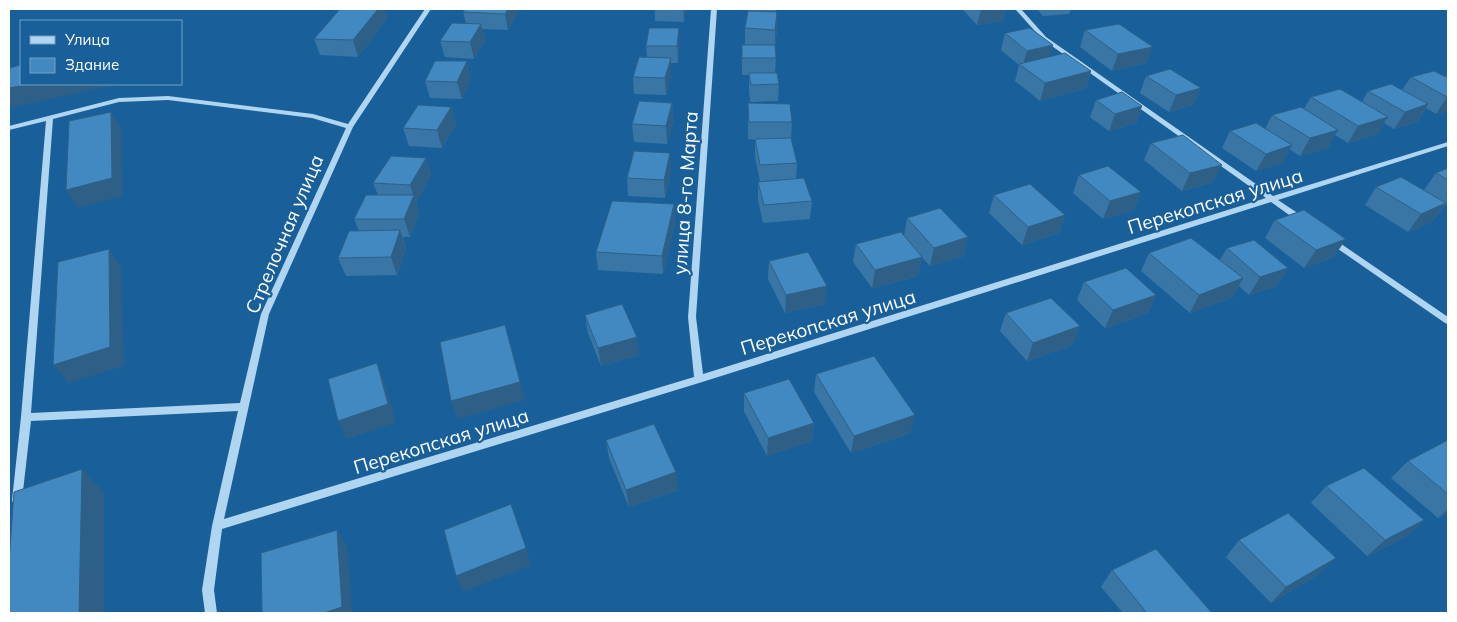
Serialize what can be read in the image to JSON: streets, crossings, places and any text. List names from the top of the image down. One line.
{"streets":{"street":["улица 8-го Марта","Перекопская улица","Стрелочная улица"]},"crossings":[["улица 8-го Марта","Перекопская улица"],["Перекопская улица","Стрелочная улица"]],"legend":["Улица","Здание"]}
